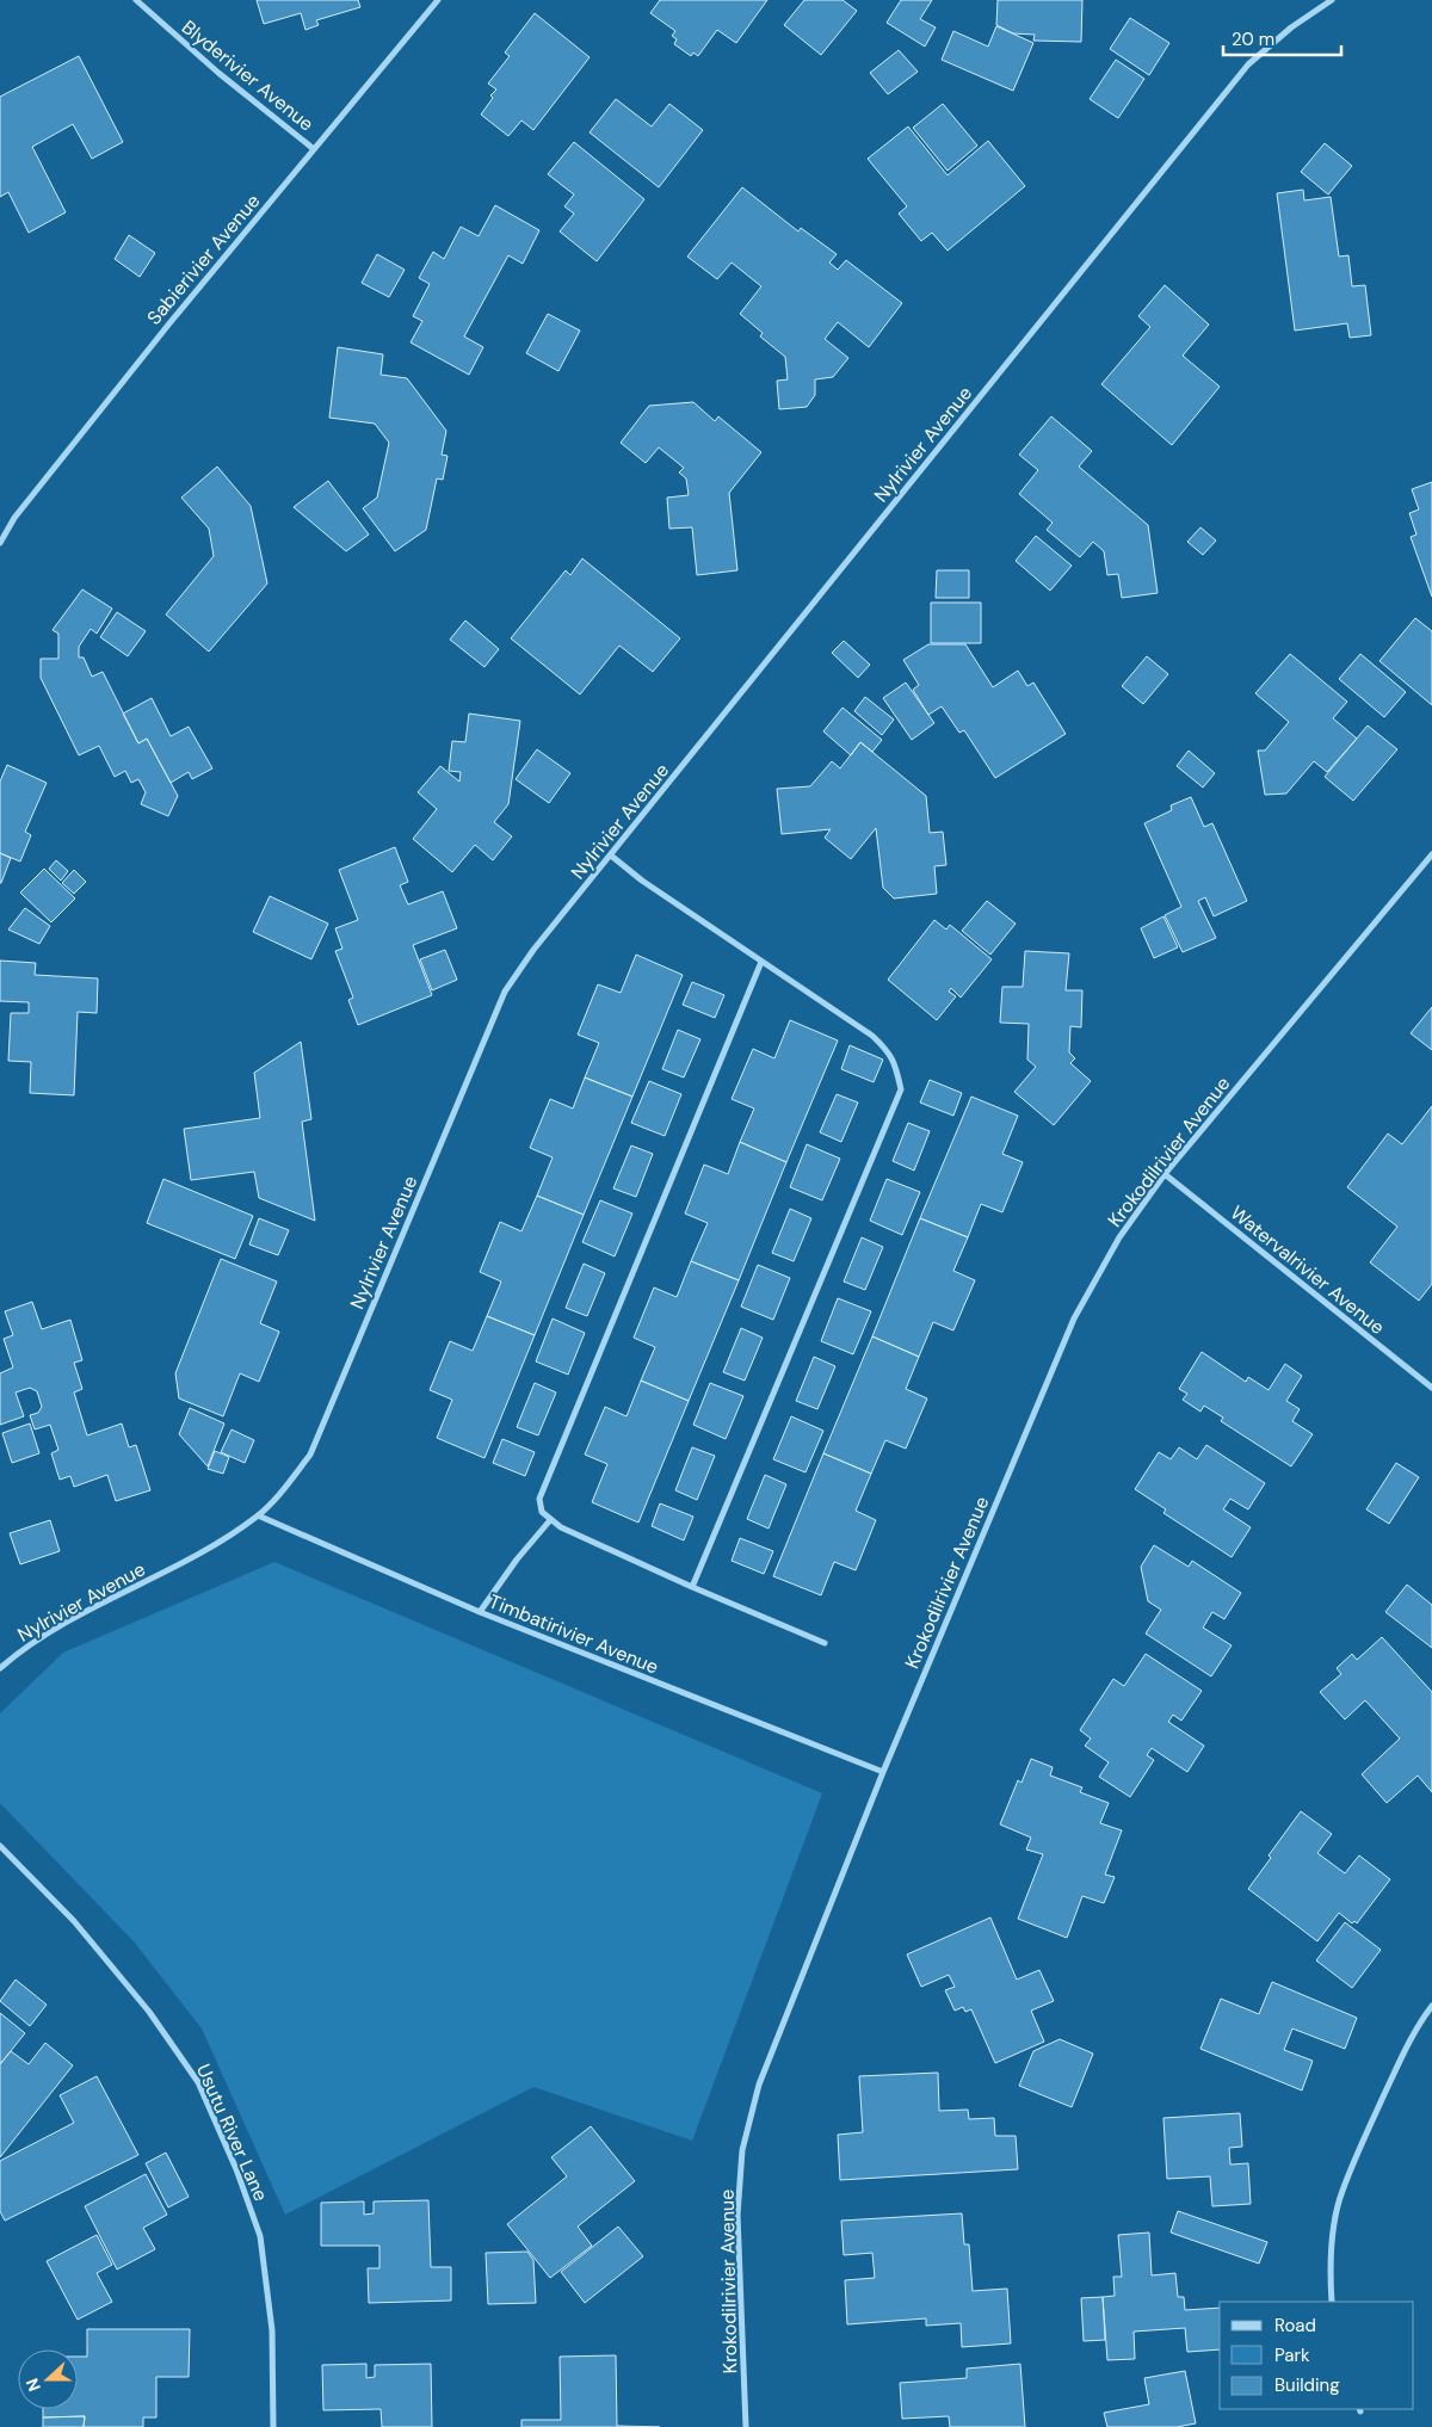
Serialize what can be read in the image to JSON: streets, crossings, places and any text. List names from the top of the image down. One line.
{"streets":{"street":["Blyderivier Avenue","Sabierivier Avenue","Nylrivier Avenue","Krokodilrivier Avenue","Watervalrivier Avenue","Timbatirivier Avenue","Usutu River Lane"]},"crossings":[["Blyderivier Avenue","Sabierivier Avenue"],["Nylrivier Avenue","Timbatirivier Avenue"],["Krokodilrivier Avenue","Watervalrivier Avenue"],["Krokodilrivier Avenue","Timbatirivier Avenue"]],"legend":["Road","Park","Building"],"scale_bar":"20 m","north":"left"}
